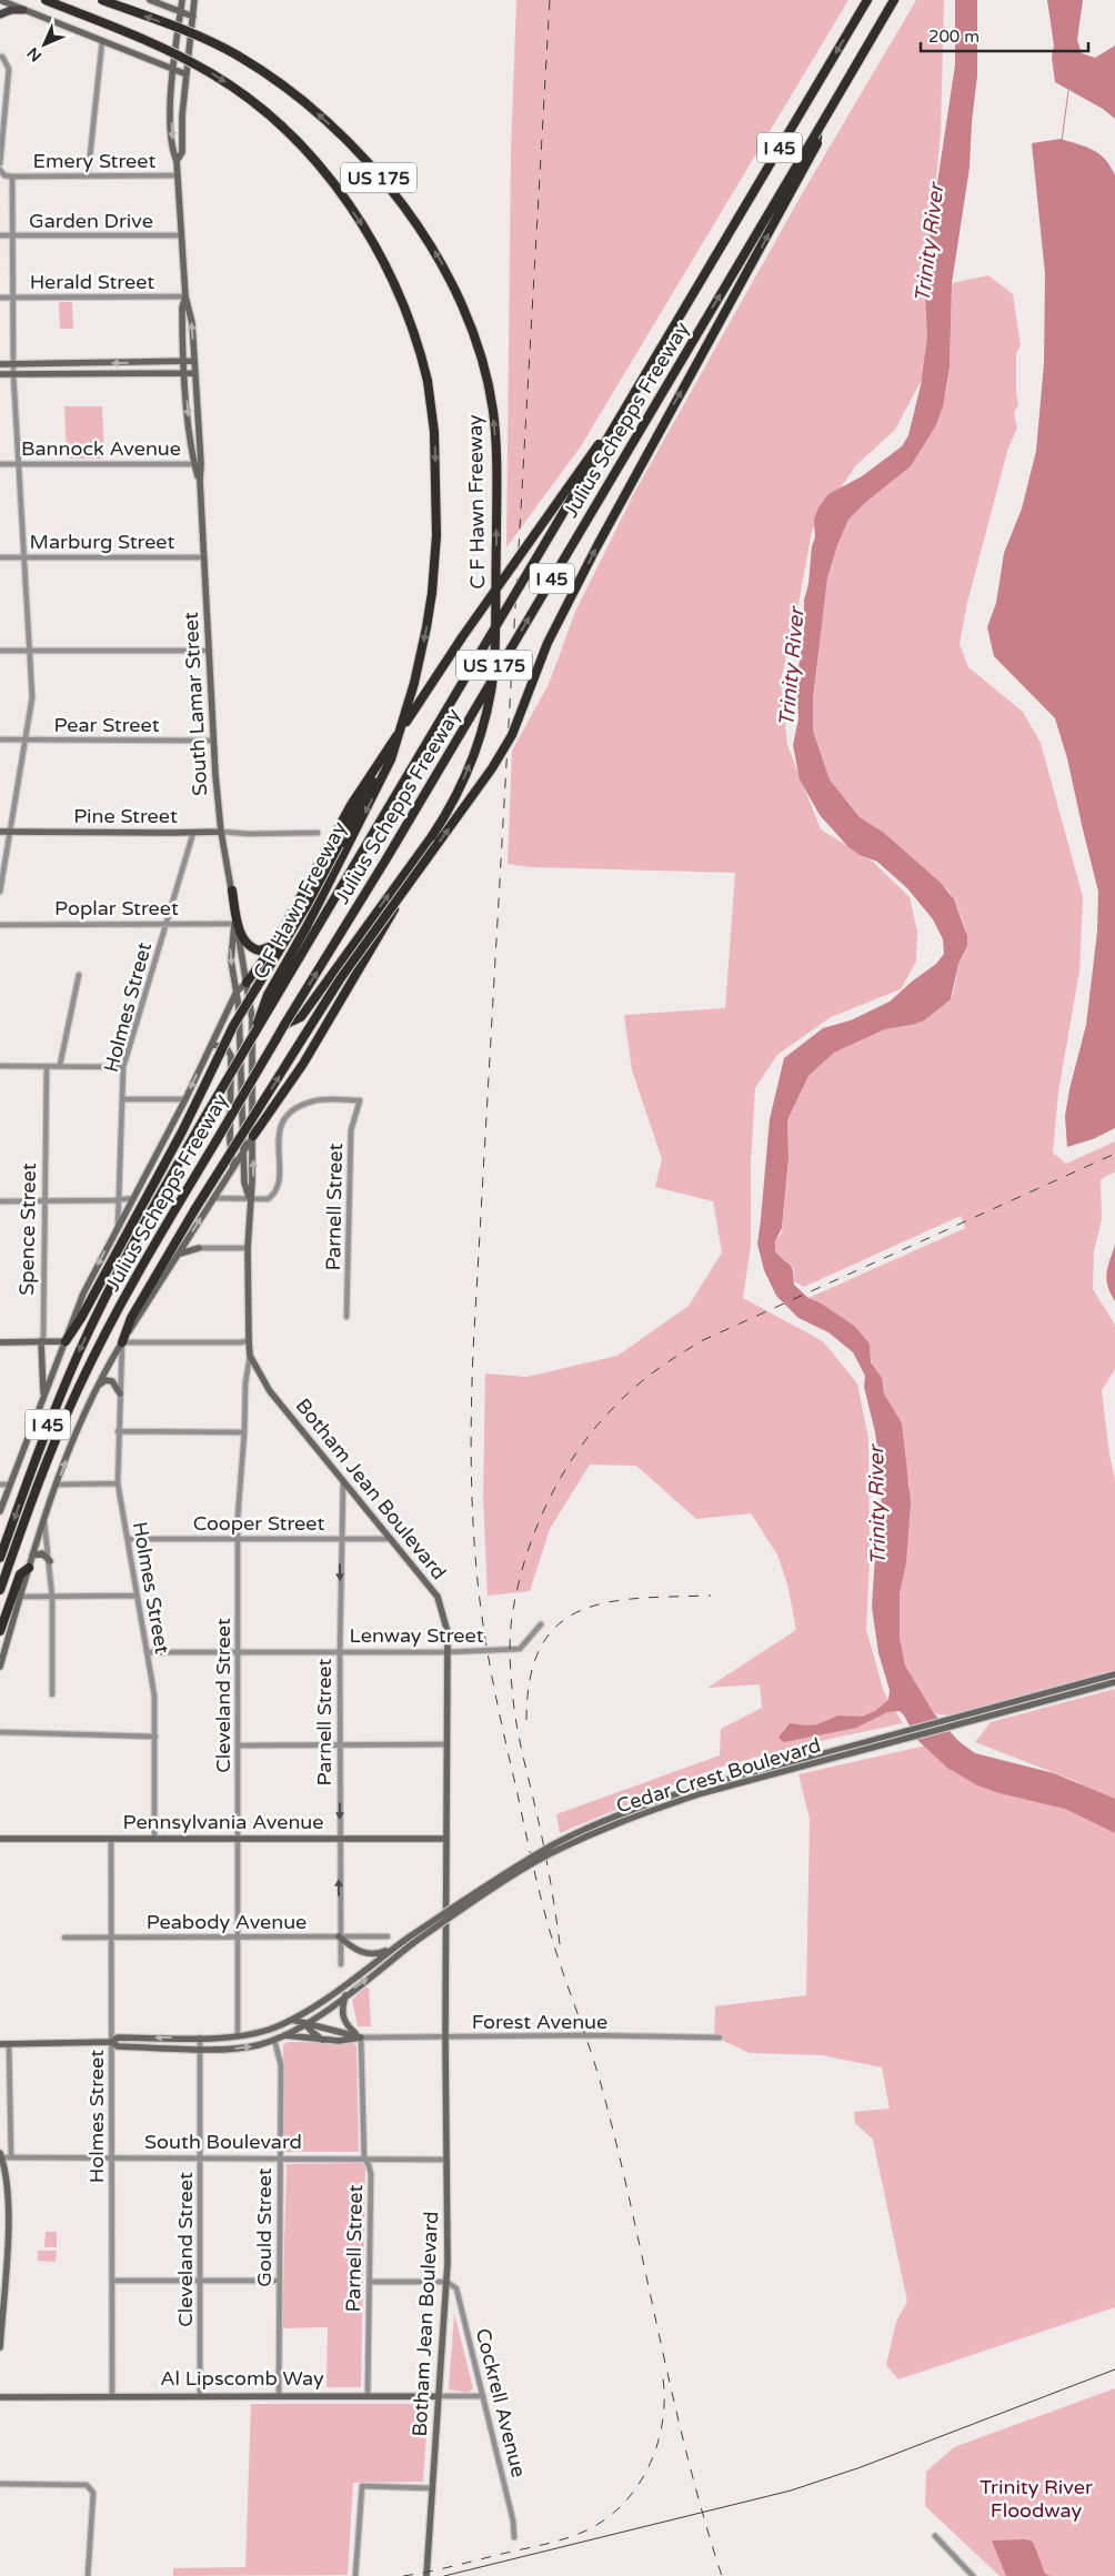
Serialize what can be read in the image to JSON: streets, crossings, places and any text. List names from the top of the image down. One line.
{"streets":{"highway":["I 45","US 175","Julius Schepps Freeway","C F Hawn Freeway"],"main road":["South Lamar Street","Pine Street","Spence Street","Botham Jean Boulevard","Cedar Crest Boulevard","Pennsylvania Avenue","Al Lipscomb Way"],"street":["Emery Street","Garden Drive","Herald Street","Bannock Avenue","Marburg Street","Pear Street","Poplar Street","Holmes Street","Parnell Street","Cooper Street","Lenway Street","Cleveland Street","Peabody Avenue","Forest Avenue","South Boulevard","Gould Street","Cockrell Avenue"]},"crossings":[["Emery Street","South Lamar Street"],["Garden Drive","South Lamar Street"],["Herald Street","South Lamar Street"],["Julius Schepps Freeway","C F Hawn Freeway"],["Julius Schepps Freeway","South Lamar Street"],["Julius Schepps Freeway","Holmes Street"],["Julius Schepps Freeway","Spence Street"],["Julius Schepps Freeway","Botham Jean Boulevard"],["Bannock Avenue","South Lamar Street"],["Marburg Street","South Lamar Street"],["South Lamar Street","Pear Street"],["South Lamar Street","Pine Street"],["South Lamar Street","Poplar Street"],["South Lamar Street","Parnell Street"],["South Lamar Street","Botham Jean Boulevard"],["Pine Street","Holmes Street"],["Poplar Street","Holmes Street"],["Holmes Street","Cooper Street"],["Holmes Street","Lenway Street"],["Holmes Street","Cedar Crest Boulevard"],["Holmes Street","Pennsylvania Avenue"],["Holmes Street","Peabody Avenue"],["Holmes Street","South Boulevard"],["Holmes Street","Al Lipscomb Way"],["Parnell Street","Botham Jean Boulevard"],["Parnell Street","Cooper Street"],["Parnell Street","Lenway Street"],["Parnell Street","Pennsylvania Avenue"],["Parnell Street","Peabody Avenue"],["Parnell Street","Forest Avenue"],["Parnell Street","South Boulevard"],["Parnell Street","Al Lipscomb Way"],["Botham Jean Boulevard","Cooper Street"],["Botham Jean Boulevard","Lenway Street"],["Botham Jean Boulevard","Cleveland Street"],["Botham Jean Boulevard","Pennsylvania Avenue"],["Botham Jean Boulevard","Forest Avenue"],["Botham Jean Boulevard","South Boulevard"],["Botham Jean Boulevard","Al Lipscomb Way"],["Botham Jean Boulevard","Cockrell Avenue"],["Cooper Street","Cleveland Street"],["Lenway Street","Cleveland Street"],["Cleveland Street","Cedar Crest Boulevard"],["Cleveland Street","Pennsylvania Avenue"],["Cleveland Street","Peabody Avenue"],["Cleveland Street","South Boulevard"],["Cleveland Street","Al Lipscomb Way"],["Cedar Crest Boulevard","Gould Street"],["South Boulevard","Gould Street"],["Gould Street","Al Lipscomb Way"],["Al Lipscomb Way","Cockrell Avenue"]],"water":["Trinity River"],"parks":["Trinity River Floodway"],"scale_bar":"200 m","north":"bottom left"}
